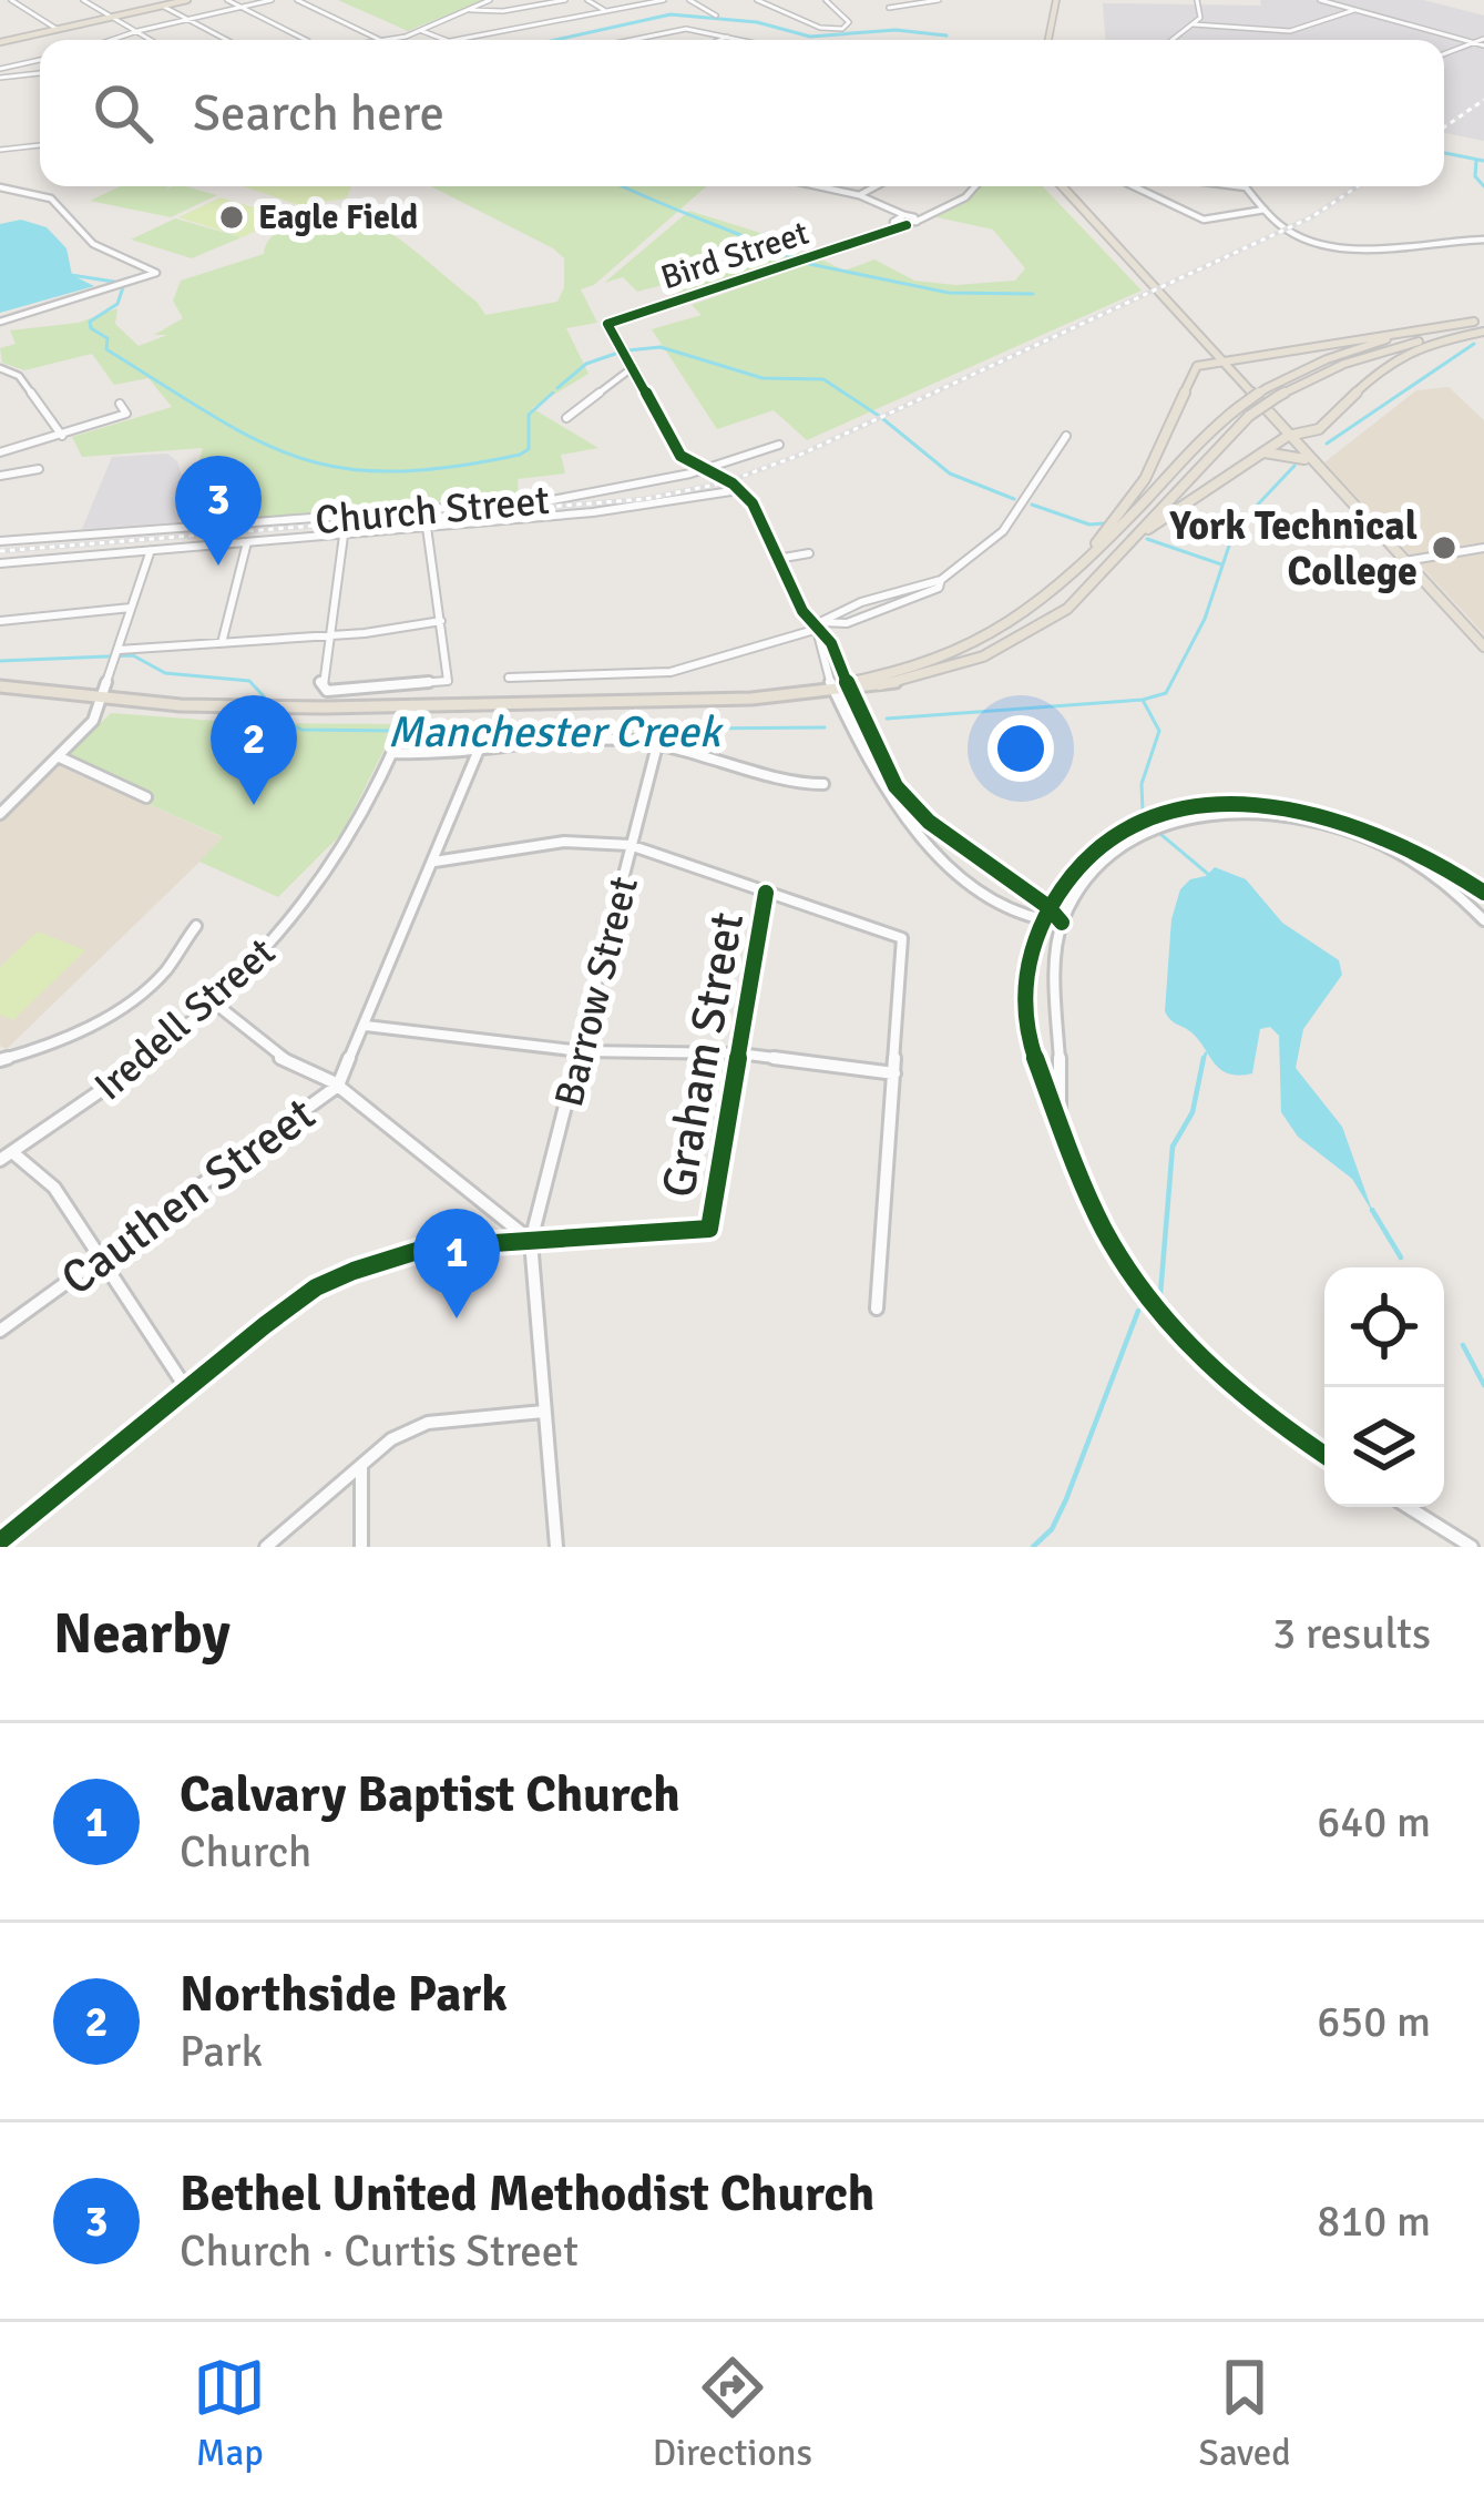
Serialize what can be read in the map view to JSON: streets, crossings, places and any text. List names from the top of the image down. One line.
{"streets":{"street":["Bird Street","Church Street","Barrow Street","Iredell Street","Graham Street","Cauthen Street"]},"crossings":[["Barrow Street","Graham Street"]],"water":["Manchester Creek"],"places":["Eagle Field","York Technical College"],"page":{"search":"Search here","pins":["3","2","1"],"heading":["Nearby","3 results"],"list":[{"mark":"1","name":"Calvary Baptist Church","note":"Church","value":"640 m"},{"mark":"2","name":"Northside Park","note":"Park","value":"650 m"},{"mark":"3","name":"Bethel United Methodist Church","note":"Church · Curtis Street","value":"810 m"}],"nav":["Map","Directions","Saved"]}}
